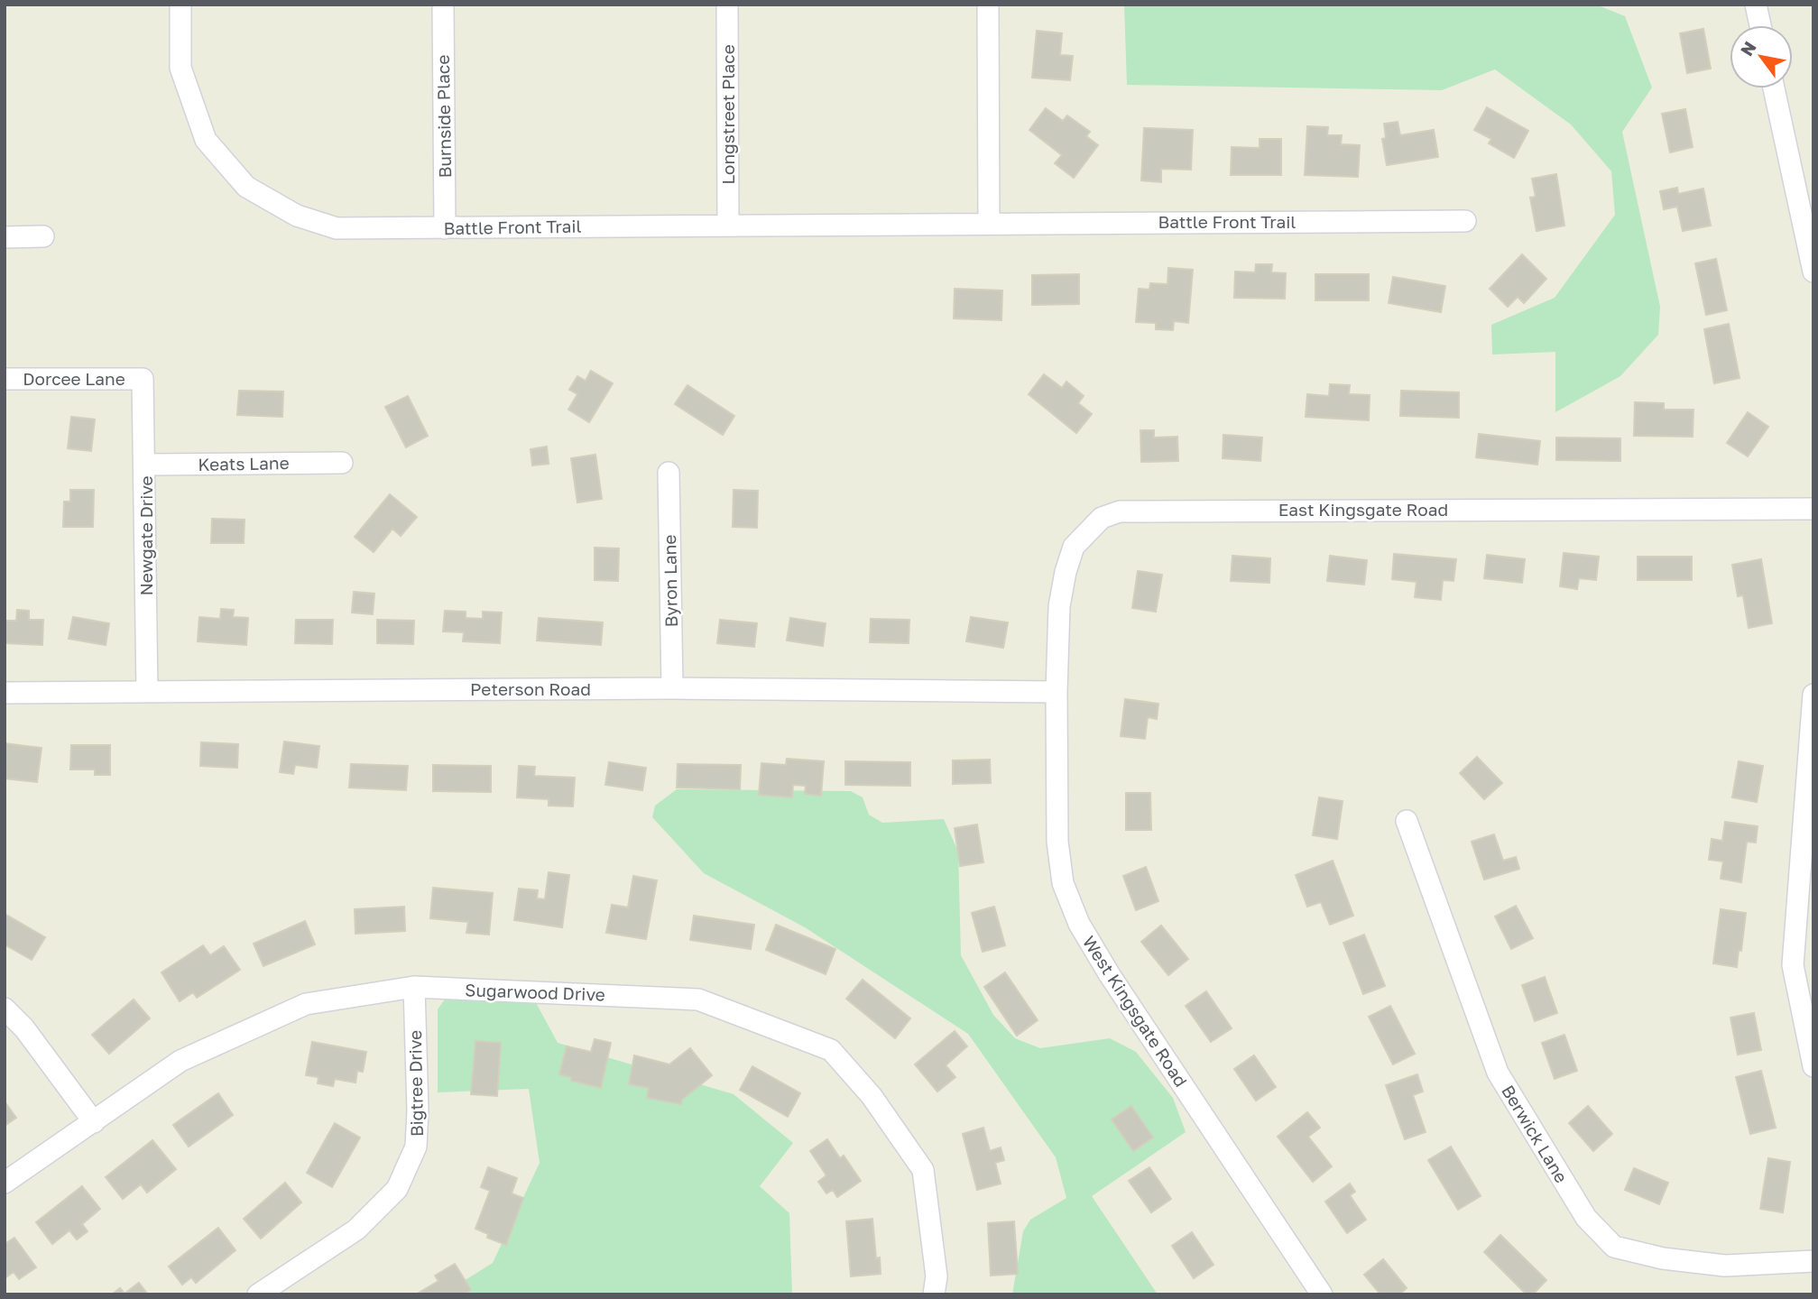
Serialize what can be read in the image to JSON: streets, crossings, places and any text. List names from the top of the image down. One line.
{"streets":{"street":["Longstreet Place","Burnside Place","Battle Front Trail","Dorcee Lane","Keats Lane","East Kingsgate Road","Newgate Drive","Byron Lane","Peterson Road","Sugarwood Drive","West Kingsgate Road","Bigtree Drive","Berwick Lane"]},"crossings":[["Longstreet Place","Battle Front Trail"],["Burnside Place","Battle Front Trail"],["Dorcee Lane","Newgate Drive"],["Keats Lane","Newgate Drive"],["East Kingsgate Road","Peterson Road"],["East Kingsgate Road","West Kingsgate Road"],["Newgate Drive","Peterson Road"],["Byron Lane","Peterson Road"],["Peterson Road","West Kingsgate Road"],["Sugarwood Drive","Bigtree Drive"]],"north":"top left"}
